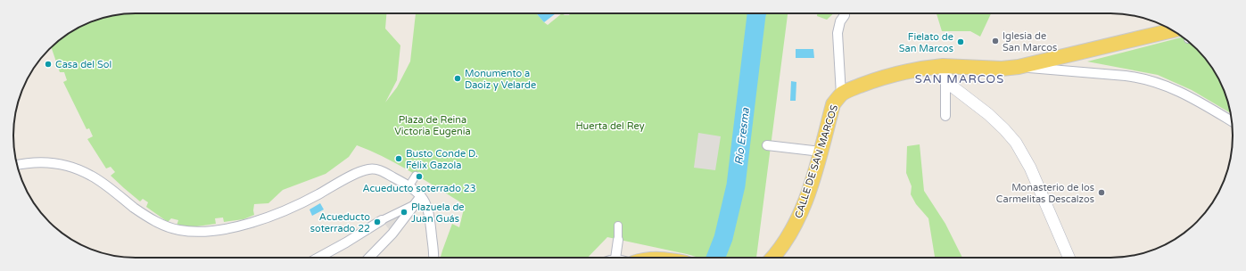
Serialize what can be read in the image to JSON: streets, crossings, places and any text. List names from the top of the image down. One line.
{"streets":{"main road":["CALLE DE SAN MARCOS"]},"districts":["SAN MARCOS"],"water":["Río Eresma"],"parks":["Plaza de Reina Victoria Eugenia","Huerta del Rey"],"places":["Iglesia de San Marcos","Fielato de San Marcos","Casa del Sol","Monumento a Daoiz y Velarde","Busto Conde D. Félix Gazola","Acueducto soterrado 23","Monasterio de los Carmelitas Descalzos","Plazuela de Juan Guás","Acueducto soterrado 22"]}
